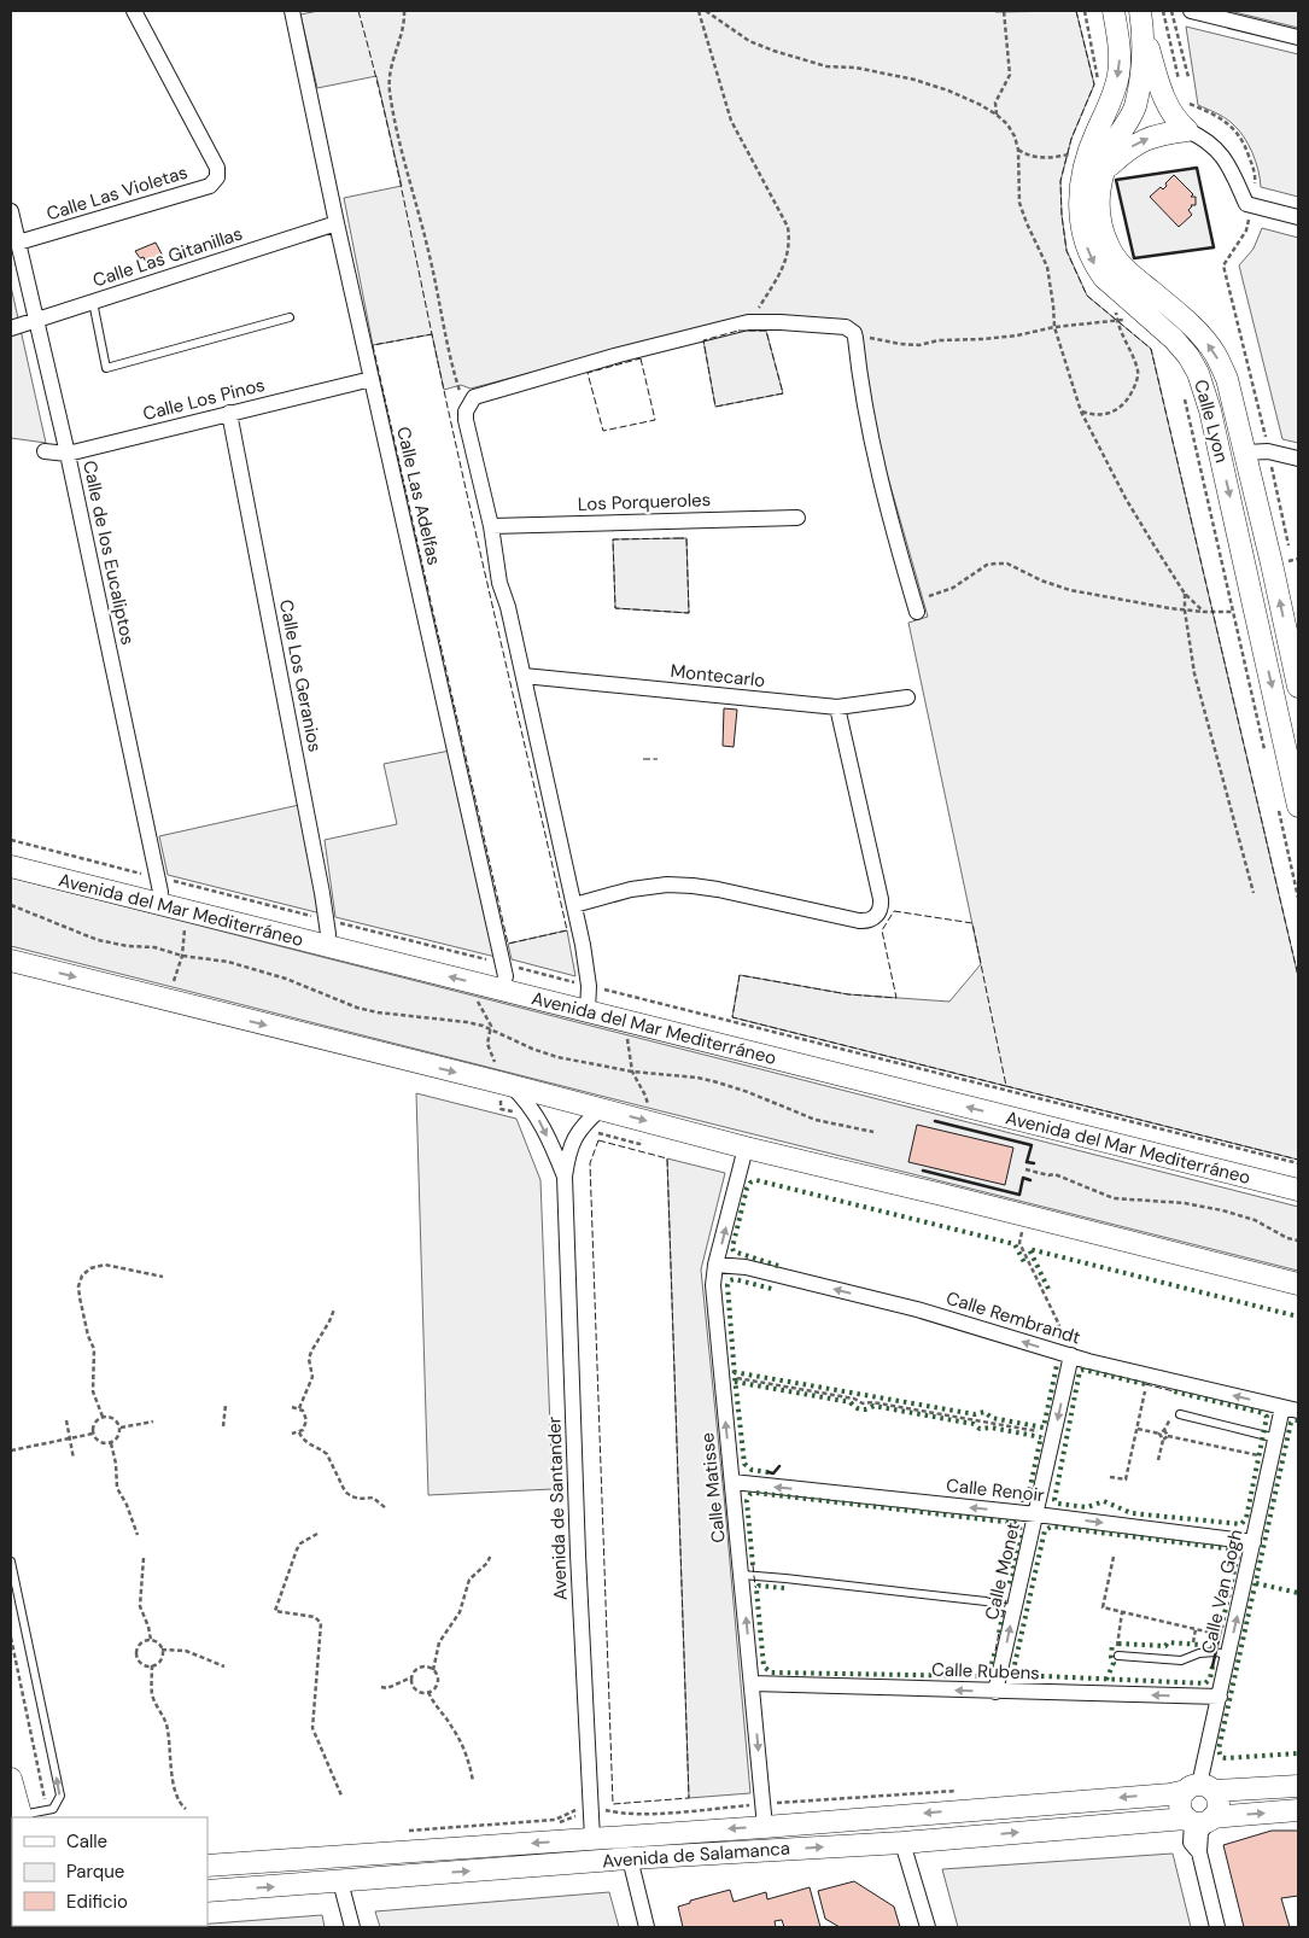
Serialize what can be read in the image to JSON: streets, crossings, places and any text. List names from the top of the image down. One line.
{"streets":{"street":["Calle Las Violetas","Calle Las Gitanillas","Calle Los Pinos","Calle Lyon","Calle Las Adelfas","Los Porqueroles","Calle de los Eucaliptos","Calle Los Geranios","Montecarlo","Avenida del Mar Mediterráneo","Calle Rembrandt","Calle Matisse","Calle Renoir","Avenida de Santander","Calle Monet","Calle Van Gogh","Calle Rubens","Avenida de Salamanca"]},"crossings":[["Calle Las Violetas","Calle de los Eucaliptos"],["Calle Las Gitanillas","Calle Las Adelfas"],["Calle Las Gitanillas","Calle de los Eucaliptos"],["Calle Los Pinos","Calle Las Adelfas"],["Calle Los Pinos","Calle de los Eucaliptos"],["Calle Los Pinos","Calle Los Geranios"],["Calle Las Adelfas","Avenida del Mar Mediterráneo"],["Calle de los Eucaliptos","Avenida del Mar Mediterráneo"],["Calle Los Geranios","Avenida del Mar Mediterráneo"],["Calle Rembrandt","Calle Matisse"],["Calle Rembrandt","Calle Monet"],["Calle Rembrandt","Calle Van Gogh"],["Calle Matisse","Calle Renoir"],["Calle Matisse","Calle Rubens"],["Calle Matisse","Avenida de Salamanca"],["Calle Renoir","Calle Monet"],["Calle Renoir","Calle Van Gogh"],["Avenida de Santander","Avenida de Salamanca"],["Calle Monet","Calle Rubens"],["Calle Van Gogh","Calle Rubens"],["Calle Van Gogh","Avenida de Salamanca"]],"one_way":["Calle Rubens"],"legend":["Calle","Parque","Edificio"]}
